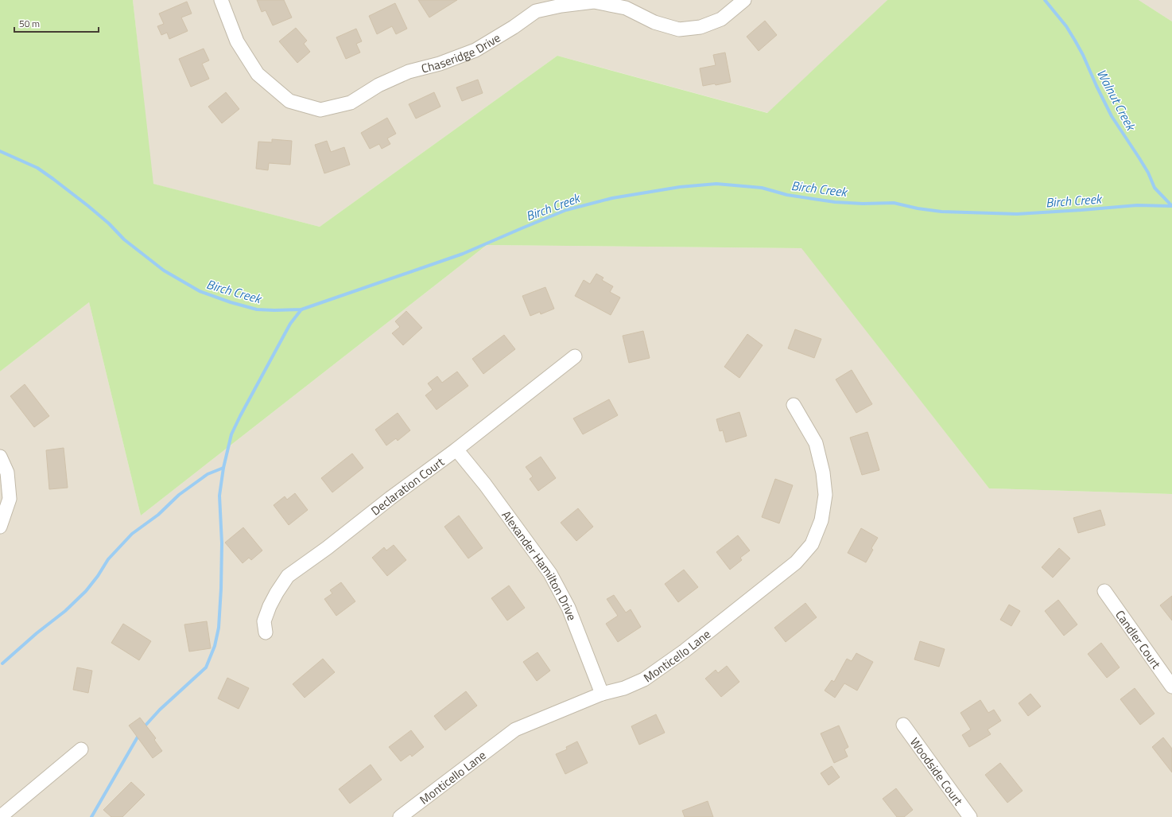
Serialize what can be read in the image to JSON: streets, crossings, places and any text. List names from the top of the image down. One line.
{"streets":{"street":["Chaseridge Drive","Declaration Court","Alexander Hamilton Drive","Candler Court","Monticello Lane","Woodside Court"]},"crossings":[["Declaration Court","Alexander Hamilton Drive"],["Alexander Hamilton Drive","Monticello Lane"]],"water":["Walnut Creek","Birch Creek"],"scale_bar":"50 m"}
